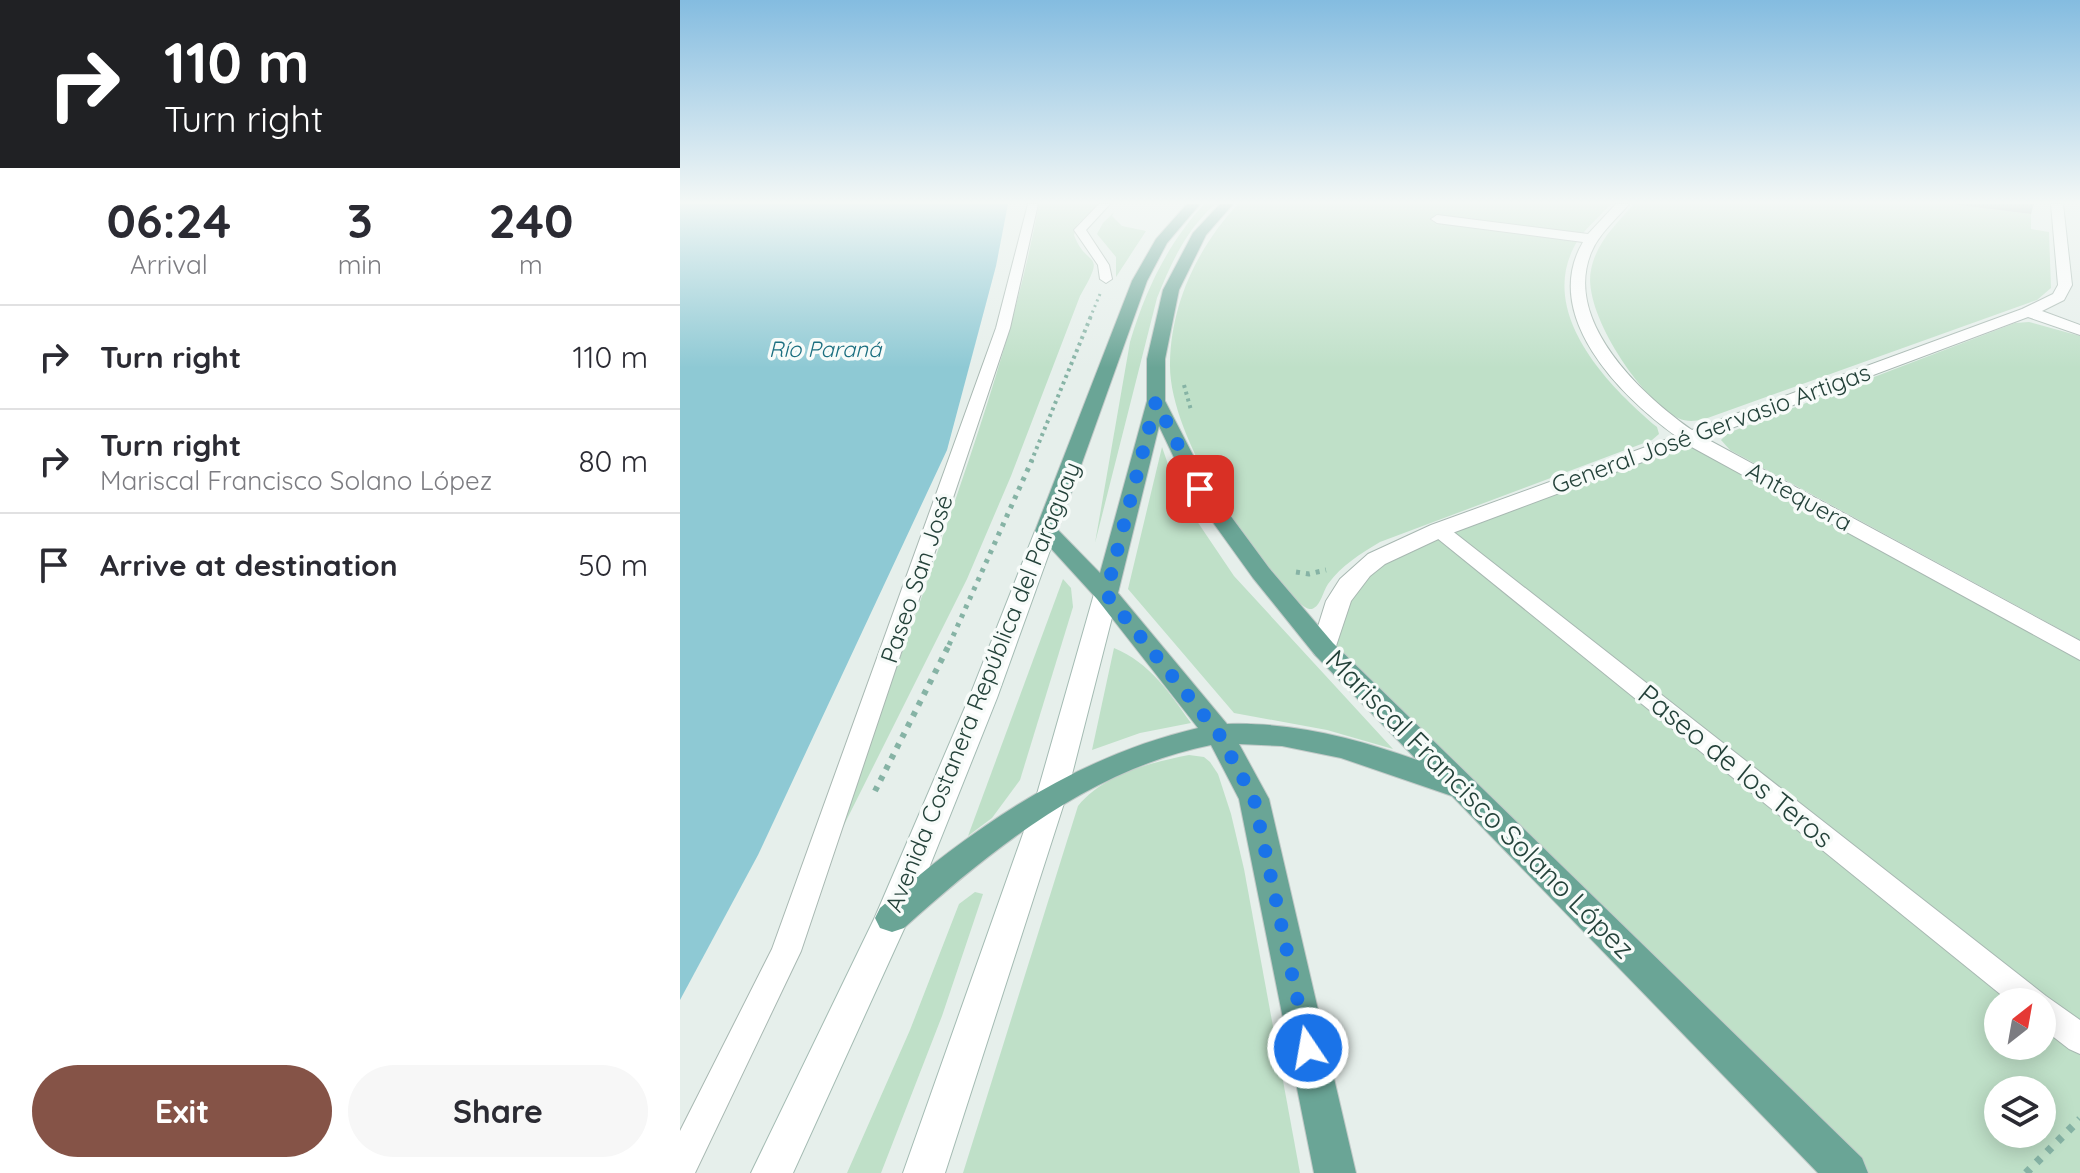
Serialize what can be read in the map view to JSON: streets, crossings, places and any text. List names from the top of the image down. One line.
{"streets":{"main road":["Avenida Costanera República del Paraguay","Mariscal Francisco Solano López"],"street":["General José Gervasio Artigas","Antequera","Paseo San José","Paseo de los Teros"]},"crossings":[["General José Gervasio Artigas","Antequera"],["General José Gervasio Artigas","Paseo de los Teros"],["General José Gervasio Artigas","Mariscal Francisco Solano López"]],"water":["Río Paraná"],"north":"top right","page":{"turn":["110 m","Turn right"],"eta":["06:24","Arrival","3","min","240","m"],"list":[{"name":"Turn right","value":"110 m"},{"name":"Turn right","note":"Mariscal Francisco Solano López","value":"80 m"},{"name":"Arrive at destination","value":"50 m"}],"buttons":["Exit","Share"]}}
